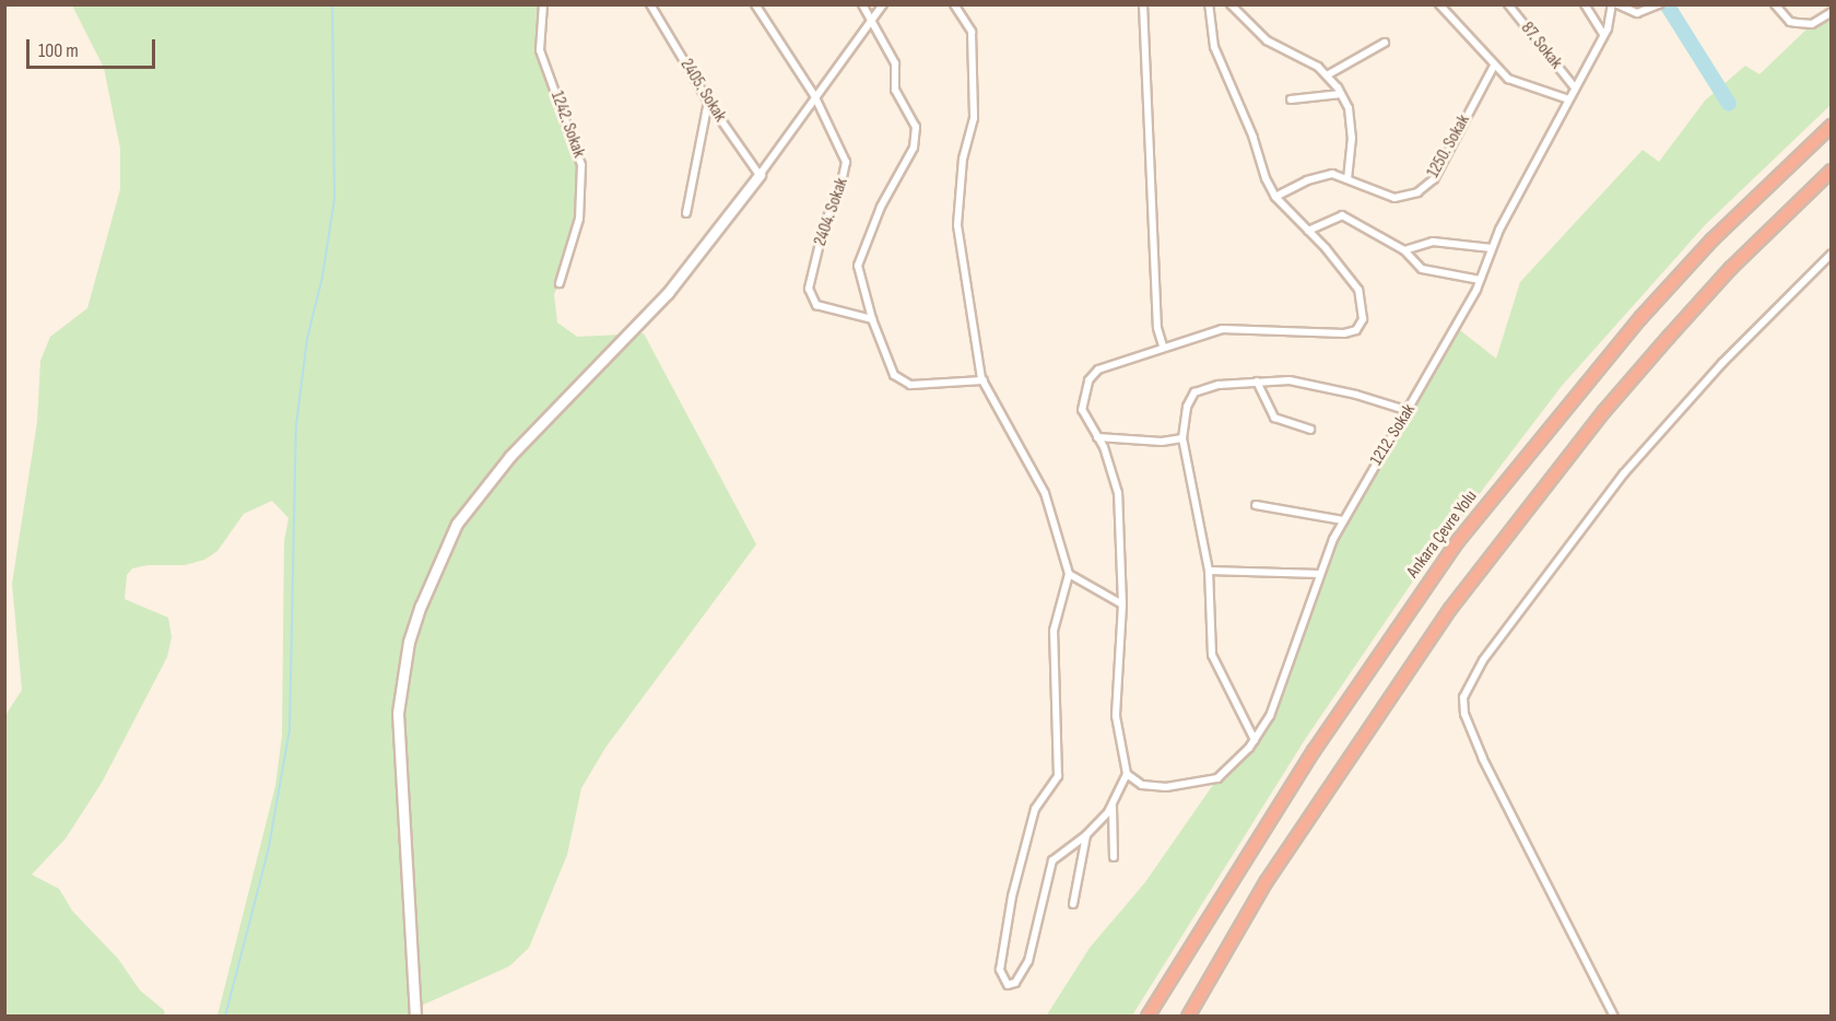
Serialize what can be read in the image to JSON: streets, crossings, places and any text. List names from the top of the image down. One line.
{"streets":{"highway":["Ankara Çevre Yolu"],"street":["87. Sokak","2405. Sokak","1242. Sokak","1250. Sokak","2404. Sokak","1212. Sokak"]},"crossings":[["87. Sokak","1212. Sokak"]],"scale_bar":"100 m"}
